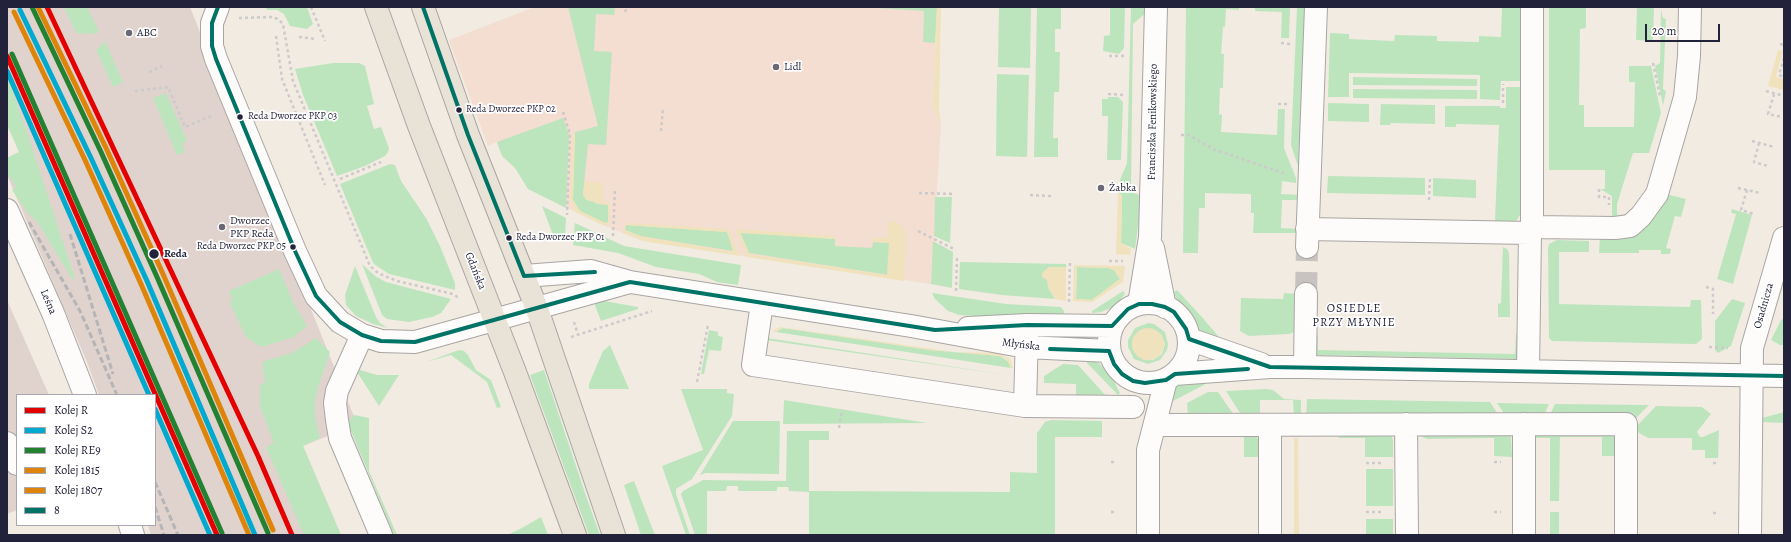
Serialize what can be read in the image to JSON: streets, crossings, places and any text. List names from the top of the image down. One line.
{"streets":{"main road":["Gdańska"],"street":["Franciszka Fenikowskiego","Leśna","Osadnicza","Młyńska"]},"crossings":[["Franciszka Fenikowskiego","Młyńska"],["Gdańska","Młyńska"]],"districts":["OSIEDLE PRZY MŁYNIE"],"places":["ABC","Lidl","Reda Dworzec PKP 02","Reda Dworzec PKP 03","Żabka","Dworzec PKP Reda","Reda Dworzec PKP 01","Reda Dworzec PKP 05","Reda"],"lines":["rail line R","rail line RE9","rail line 1807","transit line 8","rail line S2","rail line 1815"],"legend":["Kolej R","Kolej S2","Kolej RE9","Kolej 1815","Kolej 1807","8"],"scale_bar":"20 m"}
